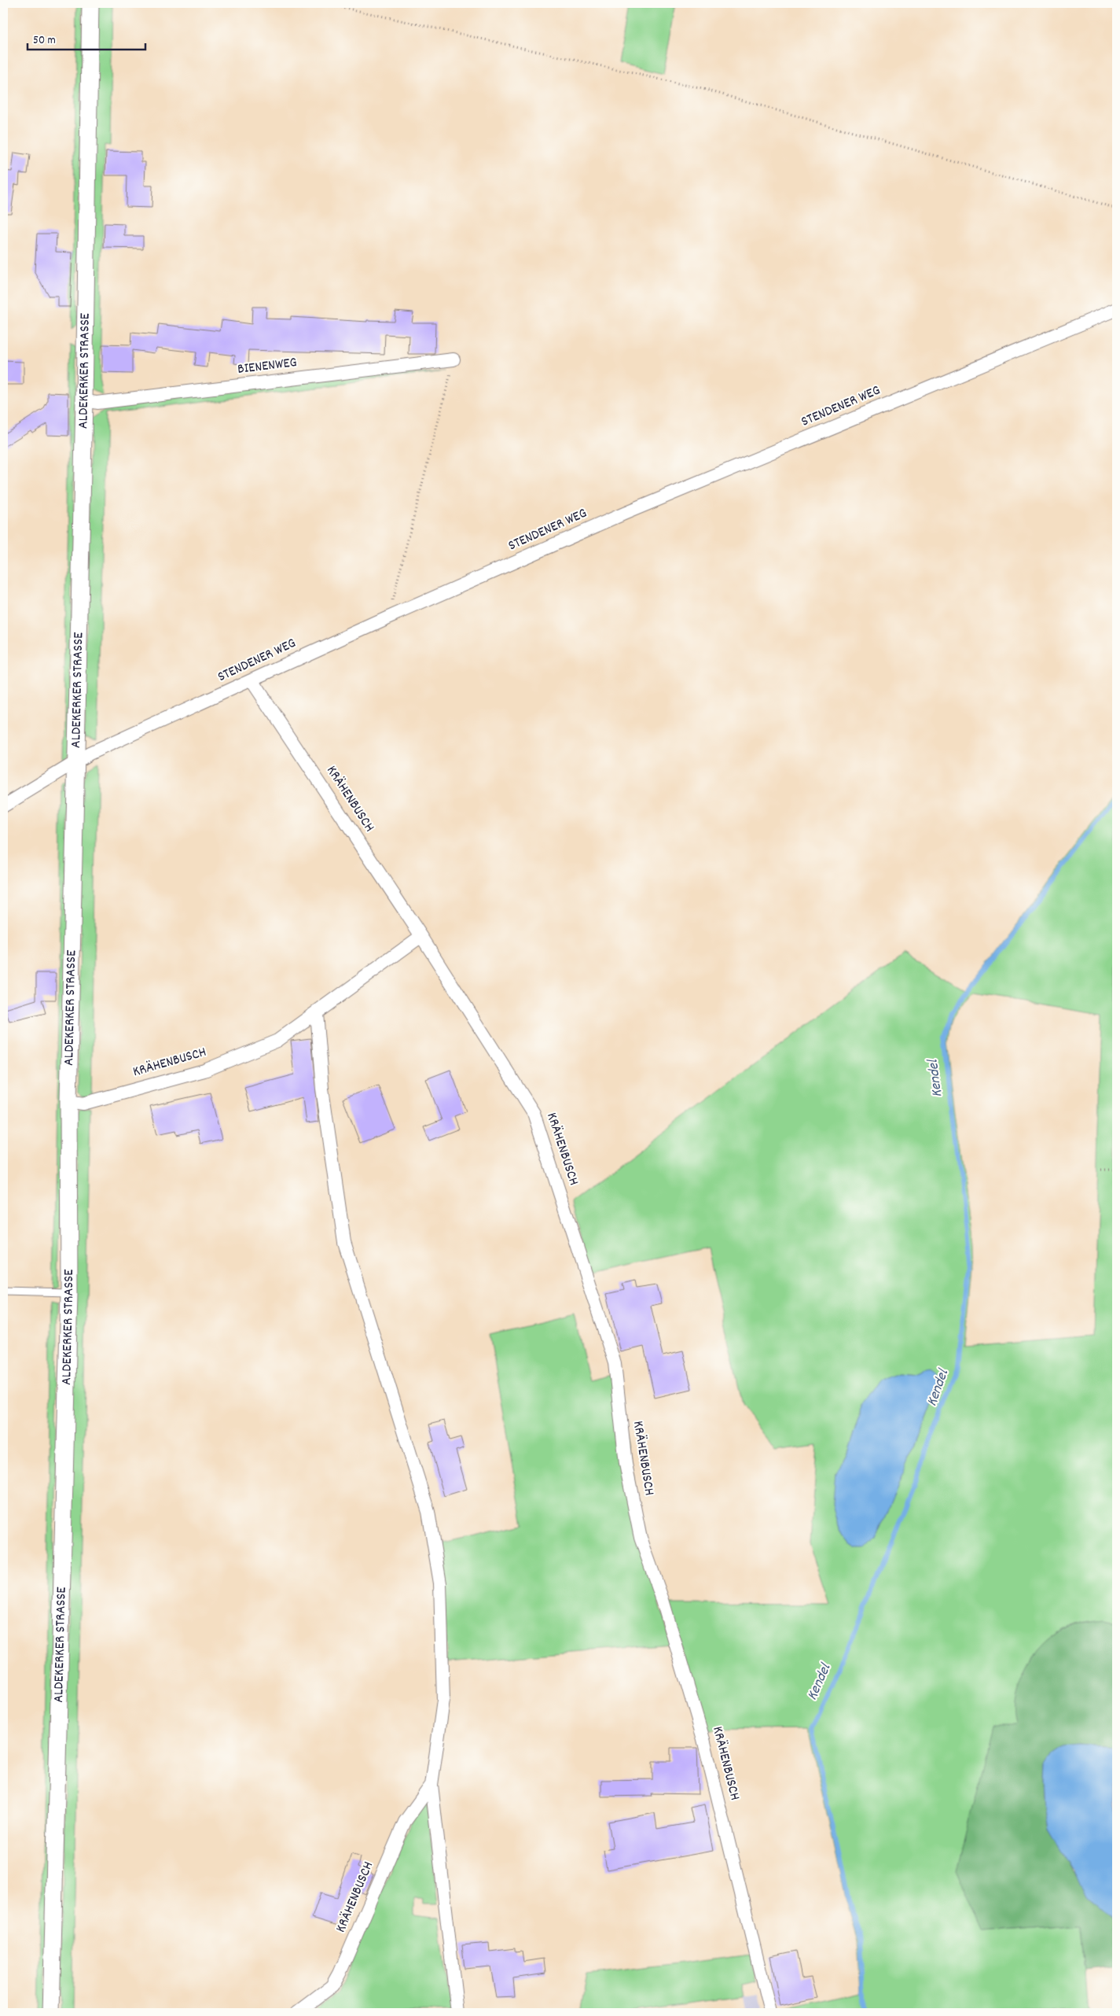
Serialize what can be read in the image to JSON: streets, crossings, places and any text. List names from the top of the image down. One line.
{"streets":{"street":["BIENENWEG","ALDEKERKER STRASSE","STENDENER WEG","KRÄHENBUSCH"]},"crossings":[["BIENENWEG","ALDEKERKER STRASSE"],["ALDEKERKER STRASSE","STENDENER WEG"],["ALDEKERKER STRASSE","KRÄHENBUSCH"],["STENDENER WEG","KRÄHENBUSCH"]],"water":["Kendel"],"scale_bar":"50 m"}
